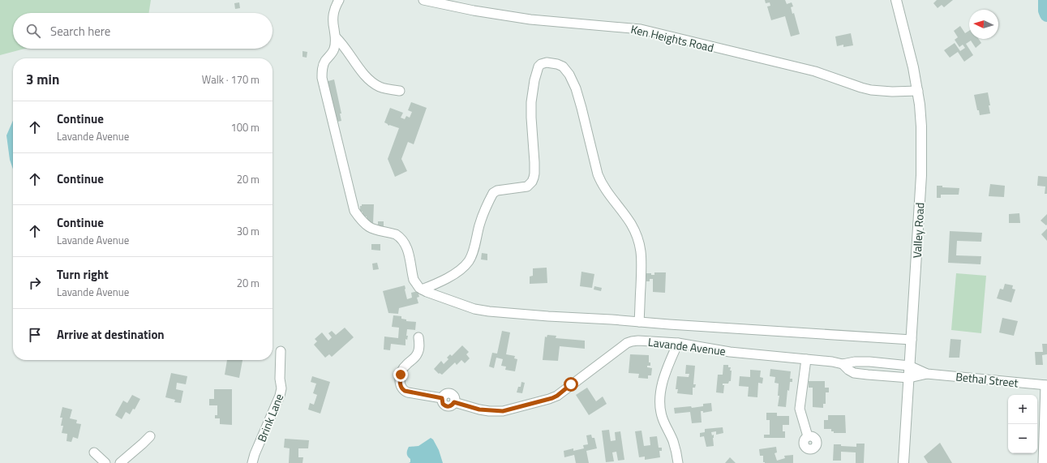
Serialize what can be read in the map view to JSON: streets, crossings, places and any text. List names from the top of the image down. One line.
{"streets":{"street":["Ken Heights Road","Valley Road","Lavande Avenue","Bethal Street","Brink Lane"]},"crossings":[["Ken Heights Road","Valley Road"],["Valley Road","Lavande Avenue"],["Valley Road","Bethal Street"],["Lavande Avenue","Bethal Street"]],"north":"left","page":{"search":"Search here","heading":["3 min","Walk · 170 m"],"list":[["Continue","Lavande Avenue","100 m"],["Continue","20 m"],["Continue","Lavande Avenue","30 m"],["Turn right","Lavande Avenue","20 m"],"Arrive at destination"],"map_buttons":["+","−"]}}
